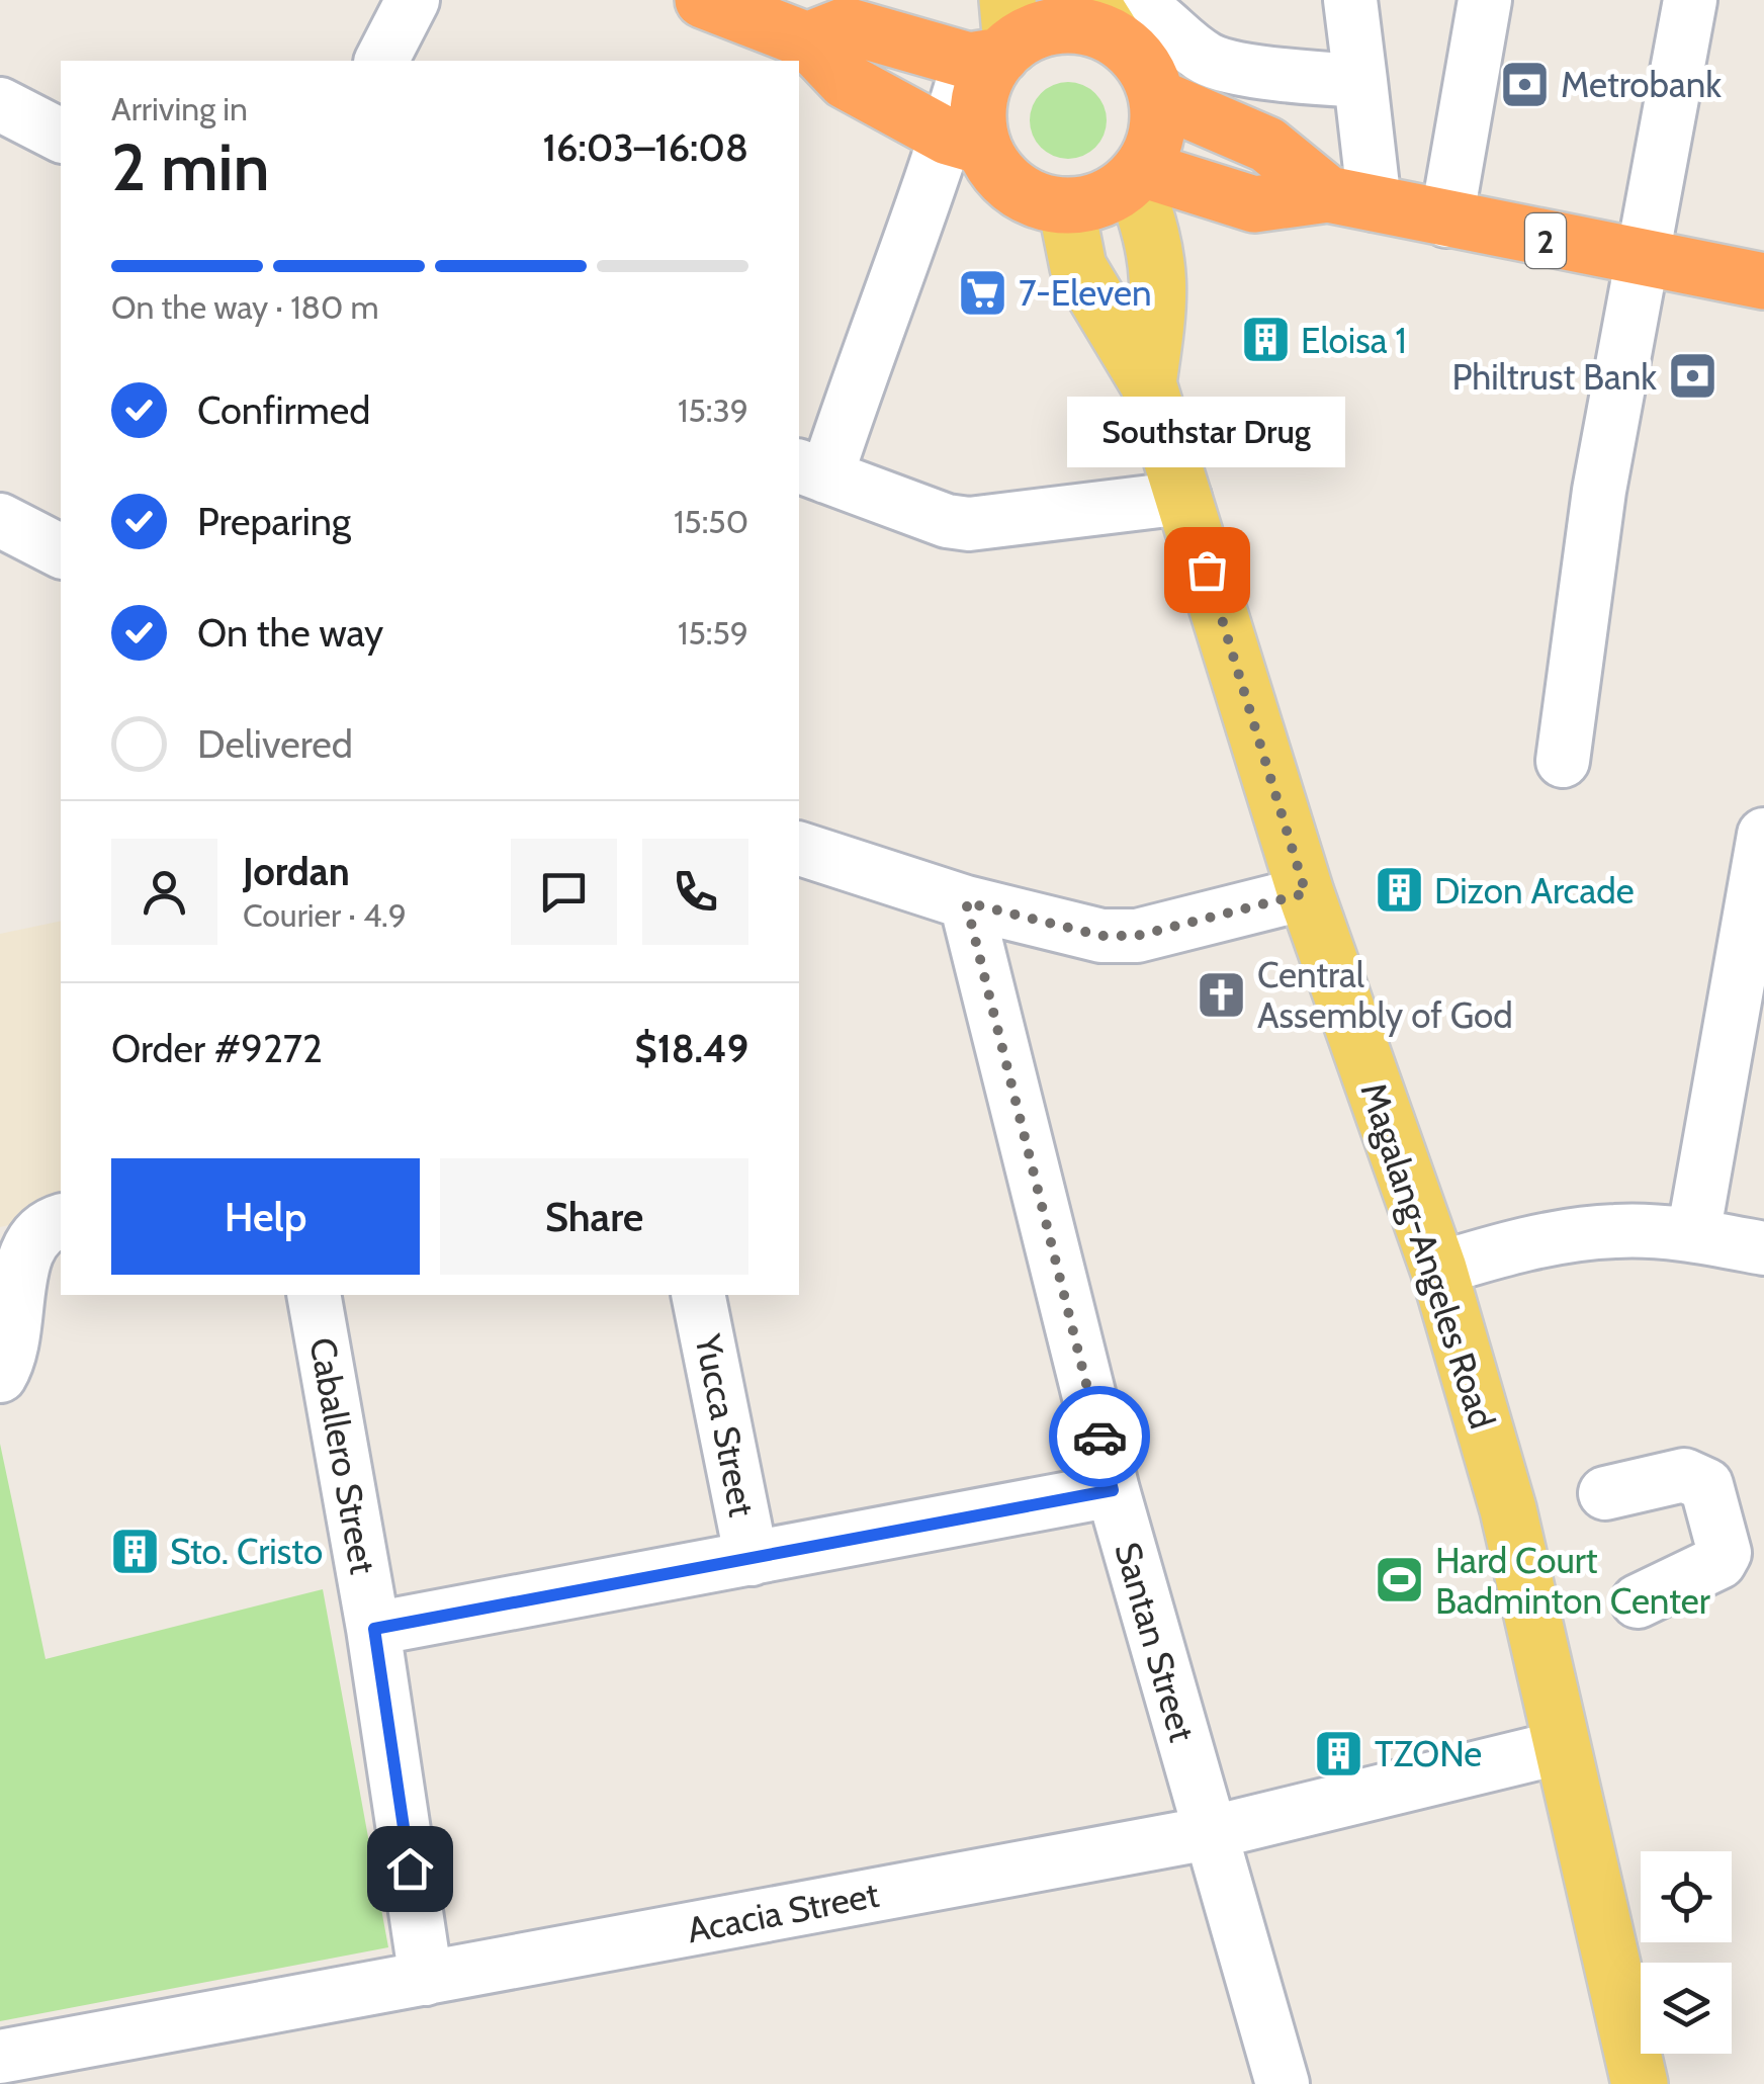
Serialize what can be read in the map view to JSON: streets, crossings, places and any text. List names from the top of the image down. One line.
{"streets":{"highway":["2"],"main road":["Magalang-Angeles Road"],"street":["Yucca Street","Caballero Street","Santan Street","Acacia Street"]},"crossings":[["2","Magalang-Angeles Road"],["Magalang-Angeles Road","Acacia Street"],["Caballero Street","Acacia Street"],["Santan Street","Acacia Street"]],"places":{"bank":["Metrobank","Philtrust Bank"],"supermarket":["7-Eleven"],"building":["Eloisa 1","Dizon Arcade","Sto. Cristo","TZONe"],"other":["Southstar Drug"],"church":["Central Assembly of God"],"sports":["Hard Court Badminton Center"]},"page":{"heading":["2 min","Arriving in","16:03–16:08"],"panel":["Jordan","Courier · 4.9","Order #9272","$18.49"],"bar":"On the way · 180 m","list":[["Confirmed","15:39"],["Preparing","15:50"],["On the way","15:59"],"Delivered"],"bubble":"Southstar Drug","buttons":["Help","Share"]}}
